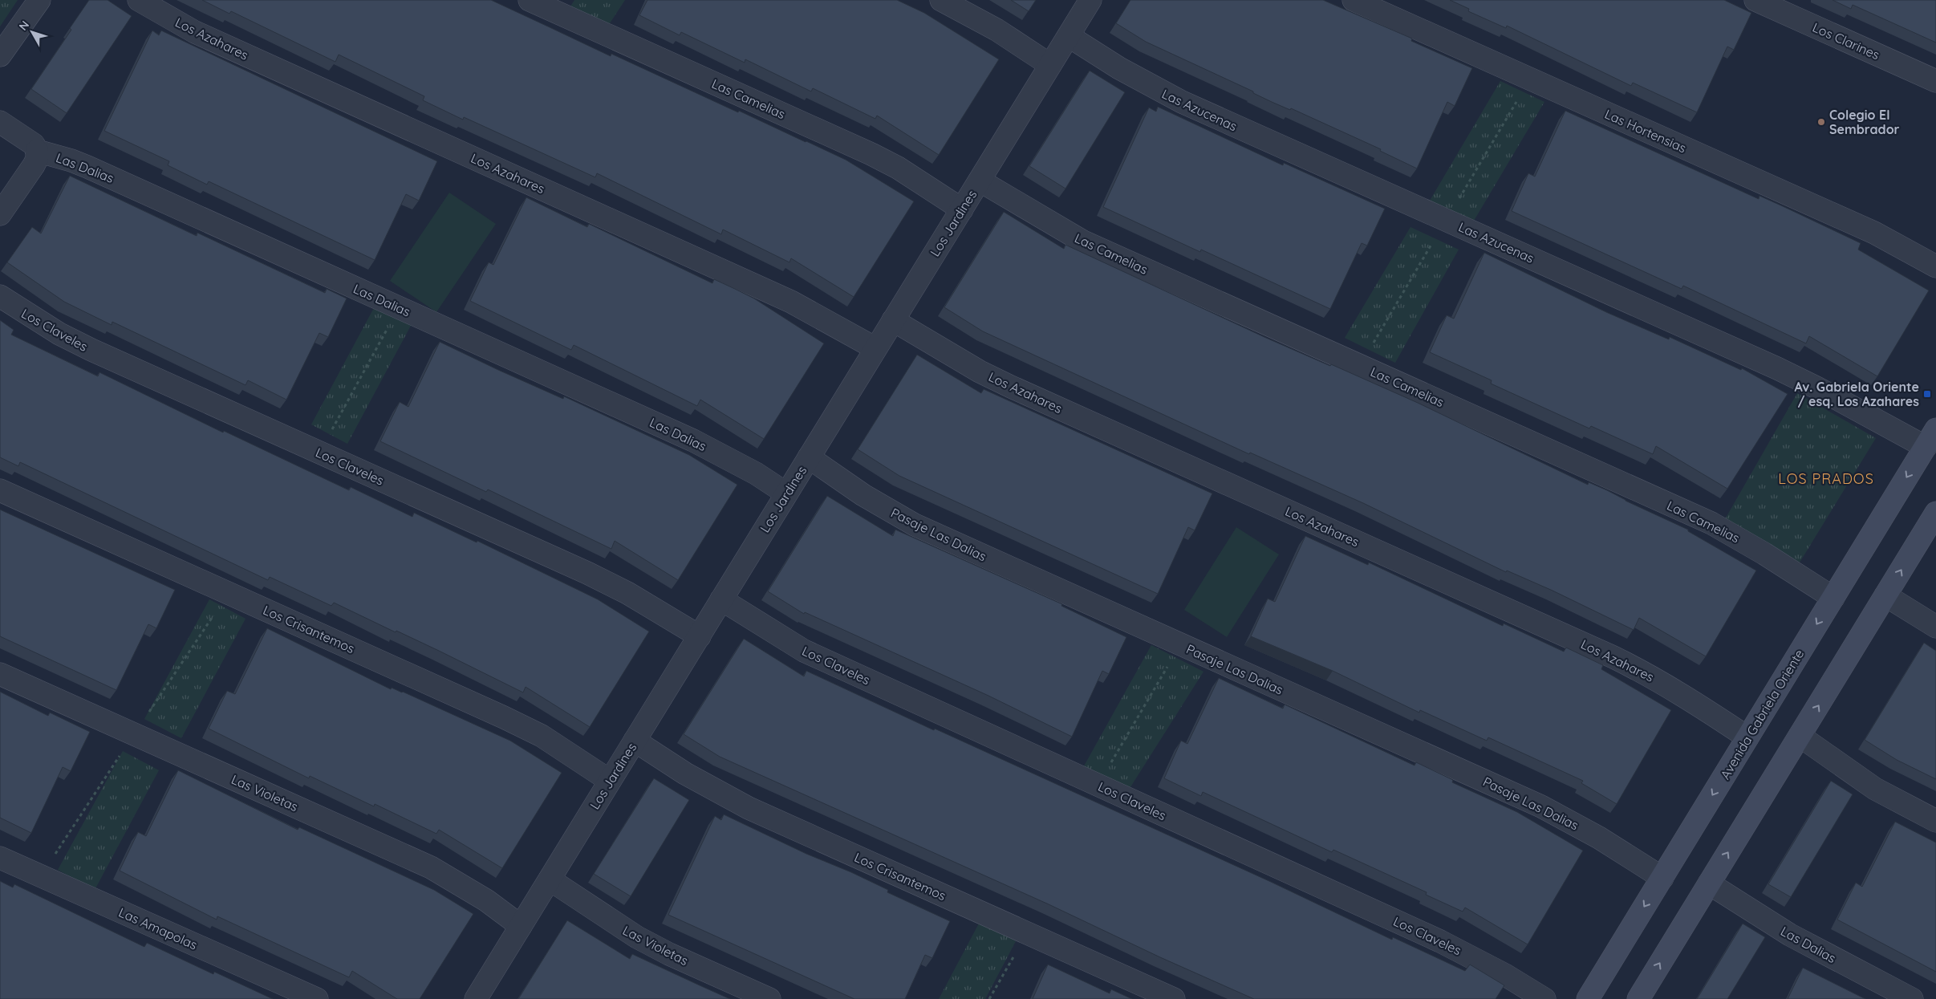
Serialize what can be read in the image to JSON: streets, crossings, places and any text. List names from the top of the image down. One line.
{"streets":{"main road":["Avenida Gabriela Oriente"],"street":["Los Azahares","Los Clarines","Las Camelias","Las Azucenas","Las Hortensias","Las Dalias","Los Jardines","Los Claveles","Pasaje Las Dalias","Los Crisantemos","Las Violetas","Las Amapolas"]},"crossings":[["Los Azahares","Los Jardines"],["Los Azahares","Avenida Gabriela Oriente"],["Las Camelias","Los Jardines"],["Las Camelias","Avenida Gabriela Oriente"],["Las Azucenas","Los Jardines"],["Las Azucenas","Avenida Gabriela Oriente"],["Las Dalias","Los Jardines"],["Los Jardines","Los Claveles"],["Los Jardines","Pasaje Las Dalias"],["Los Jardines","Los Crisantemos"],["Los Jardines","Las Violetas"],["Pasaje Las Dalias","Avenida Gabriela Oriente"]],"districts":["LOS PRADOS"],"places":{"other":["Colegio El Sembrador"],"transit":["Av. Gabriela Oriente / esq. Los Azahares"]},"north":"top left"}
